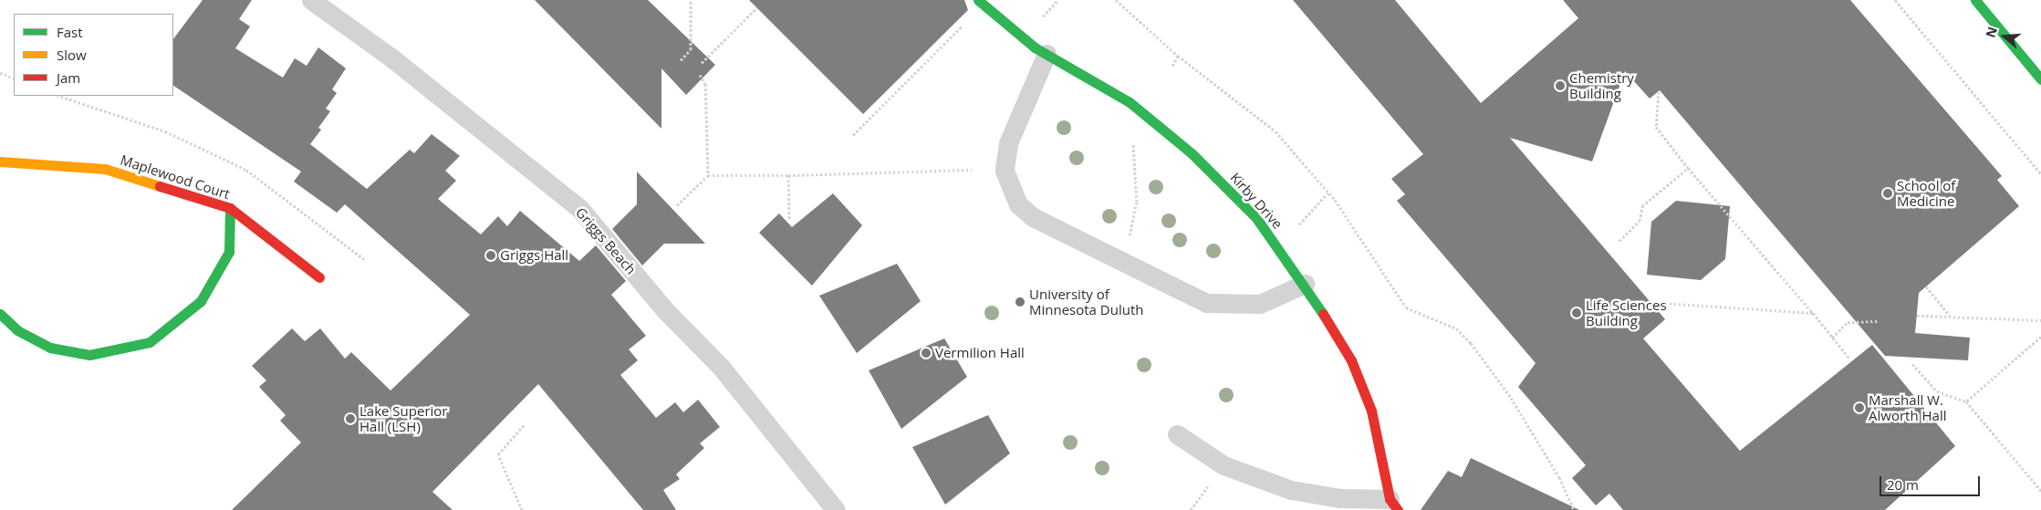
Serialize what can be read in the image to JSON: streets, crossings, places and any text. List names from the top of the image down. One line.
{"streets":{"street":["Maplewood Court","Kirby Drive"],"lane":["Griggs Beach"]},"places":["Chemistry Building","School of Medicine","Griggs Hall","University of Minnesota Duluth","Life Sciences Building","Vermilion Hall","Marshall W. Alworth Hall","Lake Superior Hall (LSH)"],"legend":["Fast","Slow","Jam"],"scale_bar":"20 m","north":"left"}
